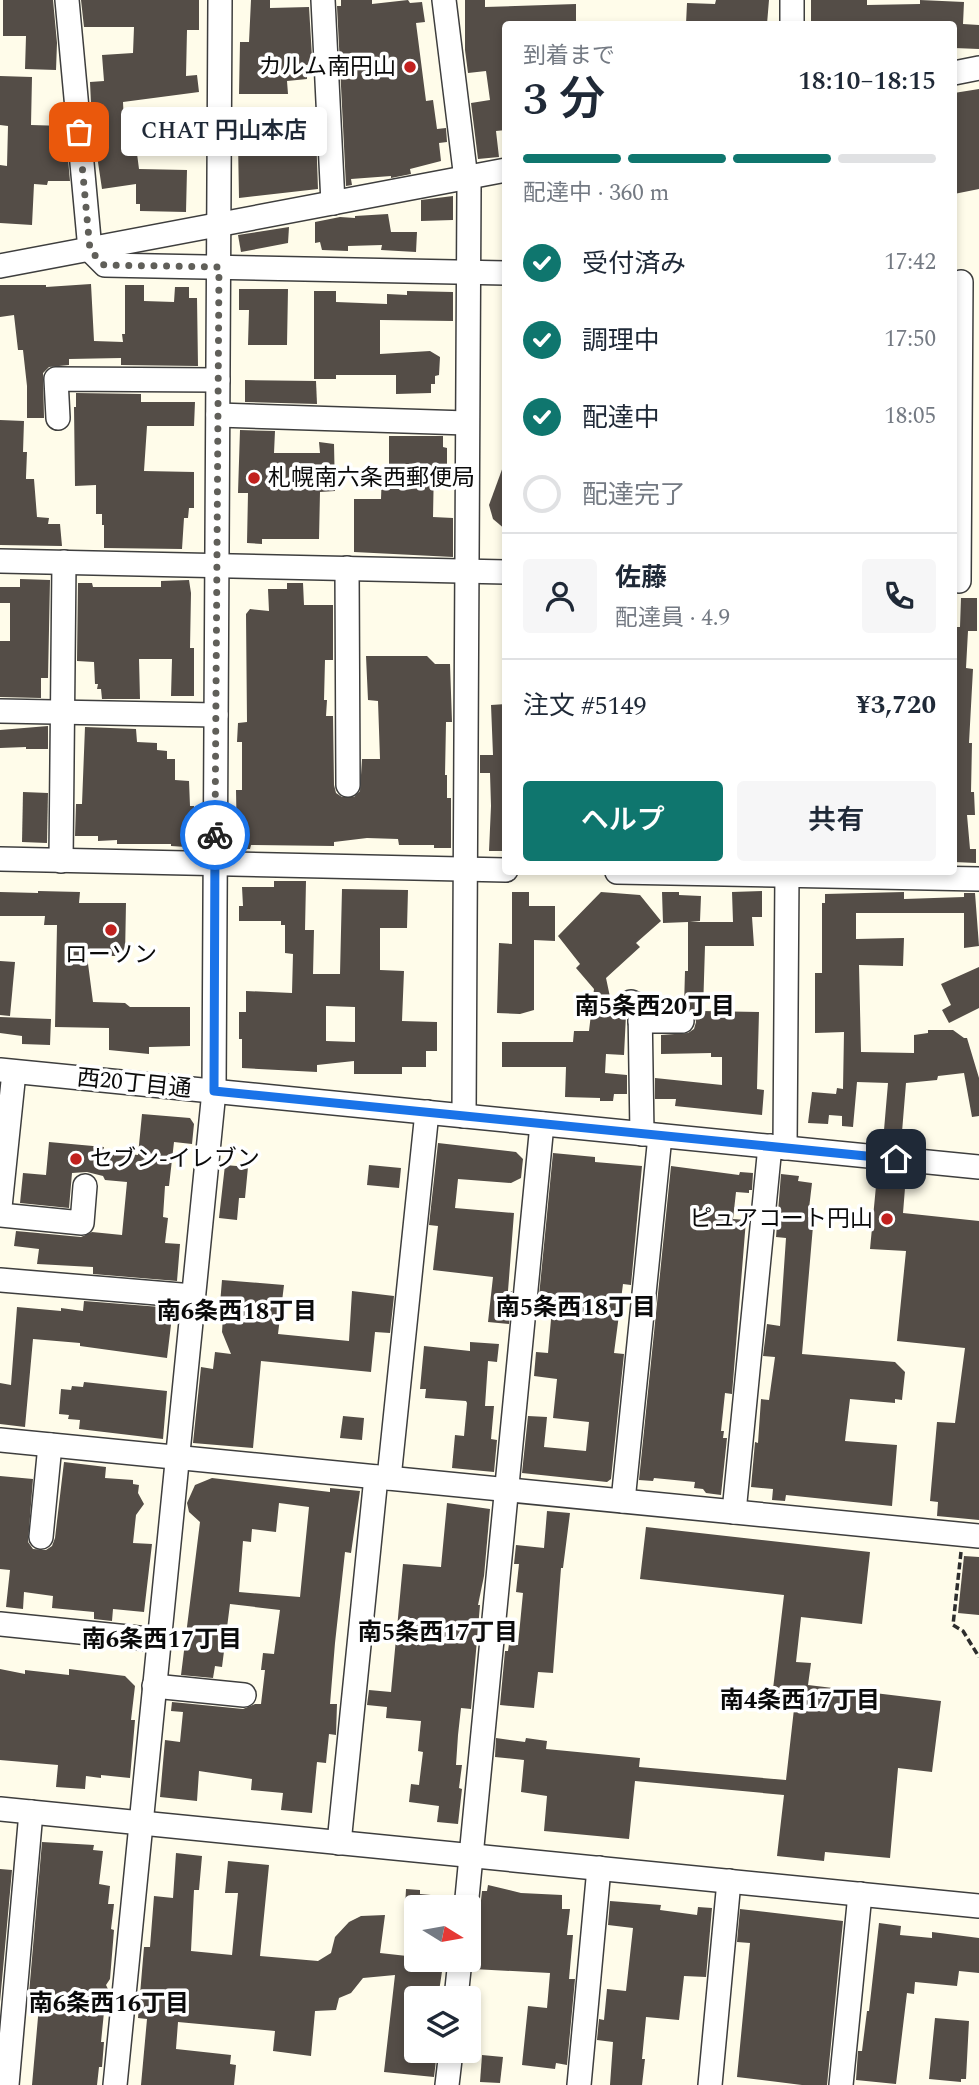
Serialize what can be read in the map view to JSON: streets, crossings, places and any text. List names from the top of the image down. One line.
{"streets":{"street":["西20丁目通"]},"districts":["南5条西20丁目","南5条西18丁目","南6条西18丁目","南5条西17丁目","南6条西17丁目","南4条西17丁目","南6条西16丁目"],"places":["カルム南円山","CHAT 円山本店","札幌南六条西郵便局","ローソン","セブン-イレブン","ピュアコート円山"],"north":"right","page":{"heading":["3 分","到着まで","18:10–18:15"],"panel":["佐藤","配達員 · 4.9","注文 #5149","¥3,720"],"bubble":"CHAT 円山本店","bar":"配達中 · 360 m","list":[["受付済み","17:42"],["調理中","17:50"],["配達中","18:05"],"配達完了"],"buttons":["ヘルプ","共有"]}}
